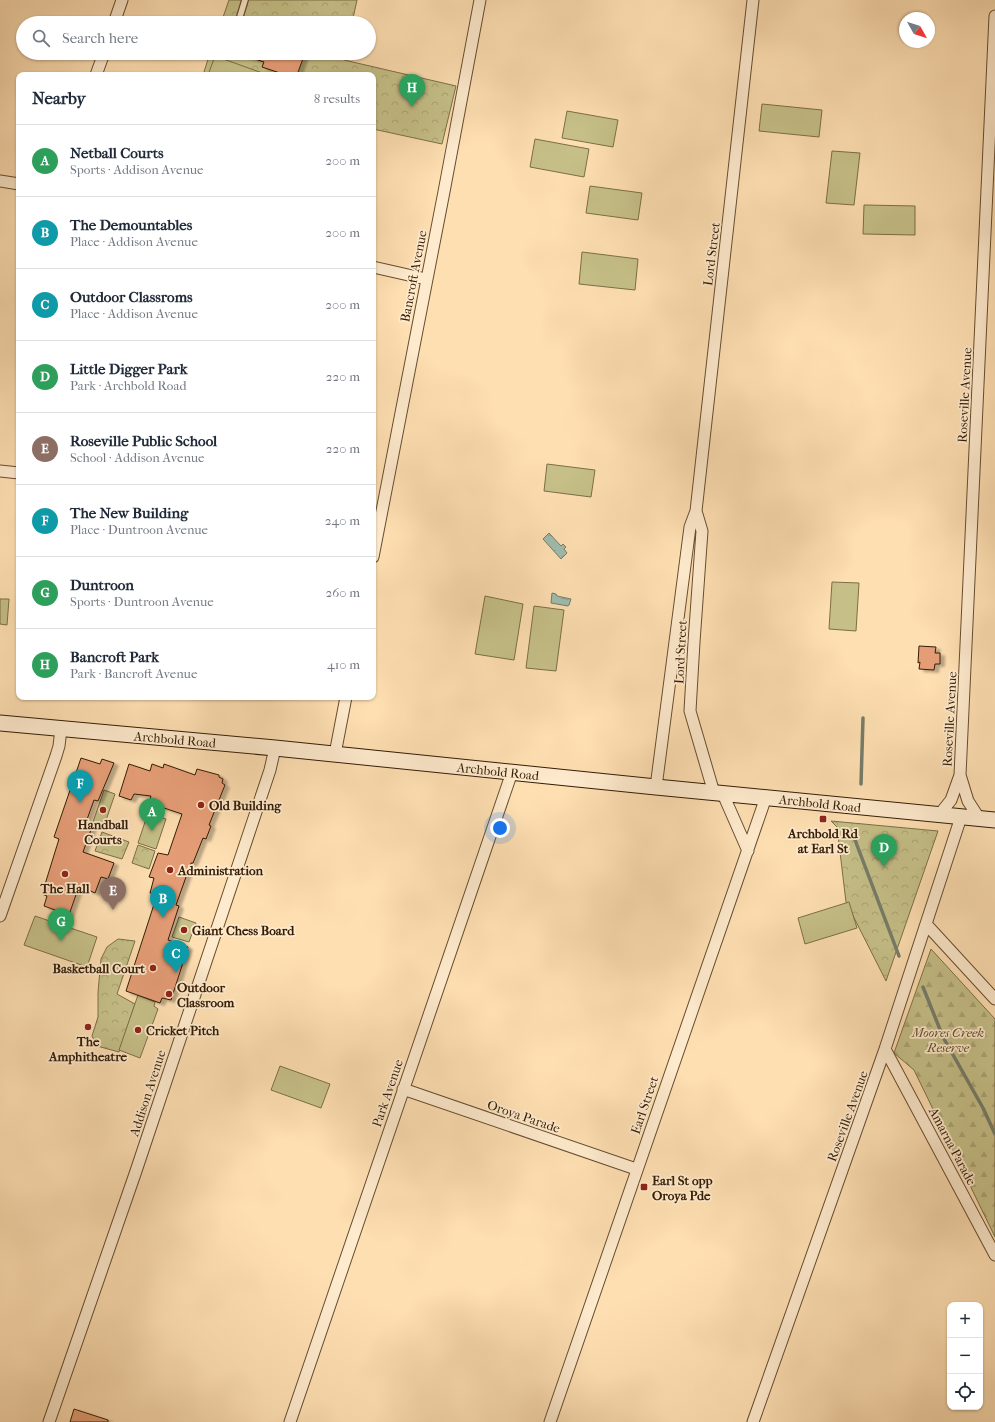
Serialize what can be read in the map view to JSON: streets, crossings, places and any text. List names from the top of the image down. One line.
{"streets":{"main road":["Archbold Road"],"street":["Lord Street","Bancroft Avenue","Roseville Avenue","Addison Avenue","Park Avenue","Earl Street","Oroya Parade","Amarna Parade"]},"crossings":[["Lord Street","Archbold Road"],["Lord Street","Earl Street"],["Roseville Avenue","Archbold Road"],["Roseville Avenue","Amarna Parade"],["Archbold Road","Addison Avenue"],["Archbold Road","Park Avenue"],["Archbold Road","Earl Street"],["Park Avenue","Oroya Parade"],["Earl Street","Oroya Parade"]],"parks":["Moores Creek Reserve"],"places":{"other":["Old Building","Handball Courts","Administration","The Hall","Giant Chess Board","Basketball Court","Outdoor Classroom","The Amphitheatre","Cricket Pitch"],"transit":["Archbold Rd at Earl St","Earl St opp Oroya Pde"]},"north":"bottom right","page":{"search":"Search here","heading":["Nearby","8 results"],"pins":["H","F","A","D","E","B","G","C"],"list":[{"mark":"A","name":"Netball Courts","note":"Sports · Addison Avenue","value":"200 m"},{"mark":"B","name":"The Demountables","note":"Place · Addison Avenue","value":"200 m"},{"mark":"C","name":"Outdoor Classroms","note":"Place · Addison Avenue","value":"200 m"},{"mark":"D","name":"Little Digger Park","note":"Park · Archbold Road","value":"220 m"},{"mark":"E","name":"Roseville Public School","note":"School · Addison Avenue","value":"220 m"},{"mark":"F","name":"The New Building","note":"Place · Duntroon Avenue","value":"240 m"},{"mark":"G","name":"Duntroon","note":"Sports · Duntroon Avenue","value":"260 m"},{"mark":"H","name":"Bancroft Park","note":"Park · Bancroft Avenue","value":"410 m"}],"map_buttons":["+","−"]}}
